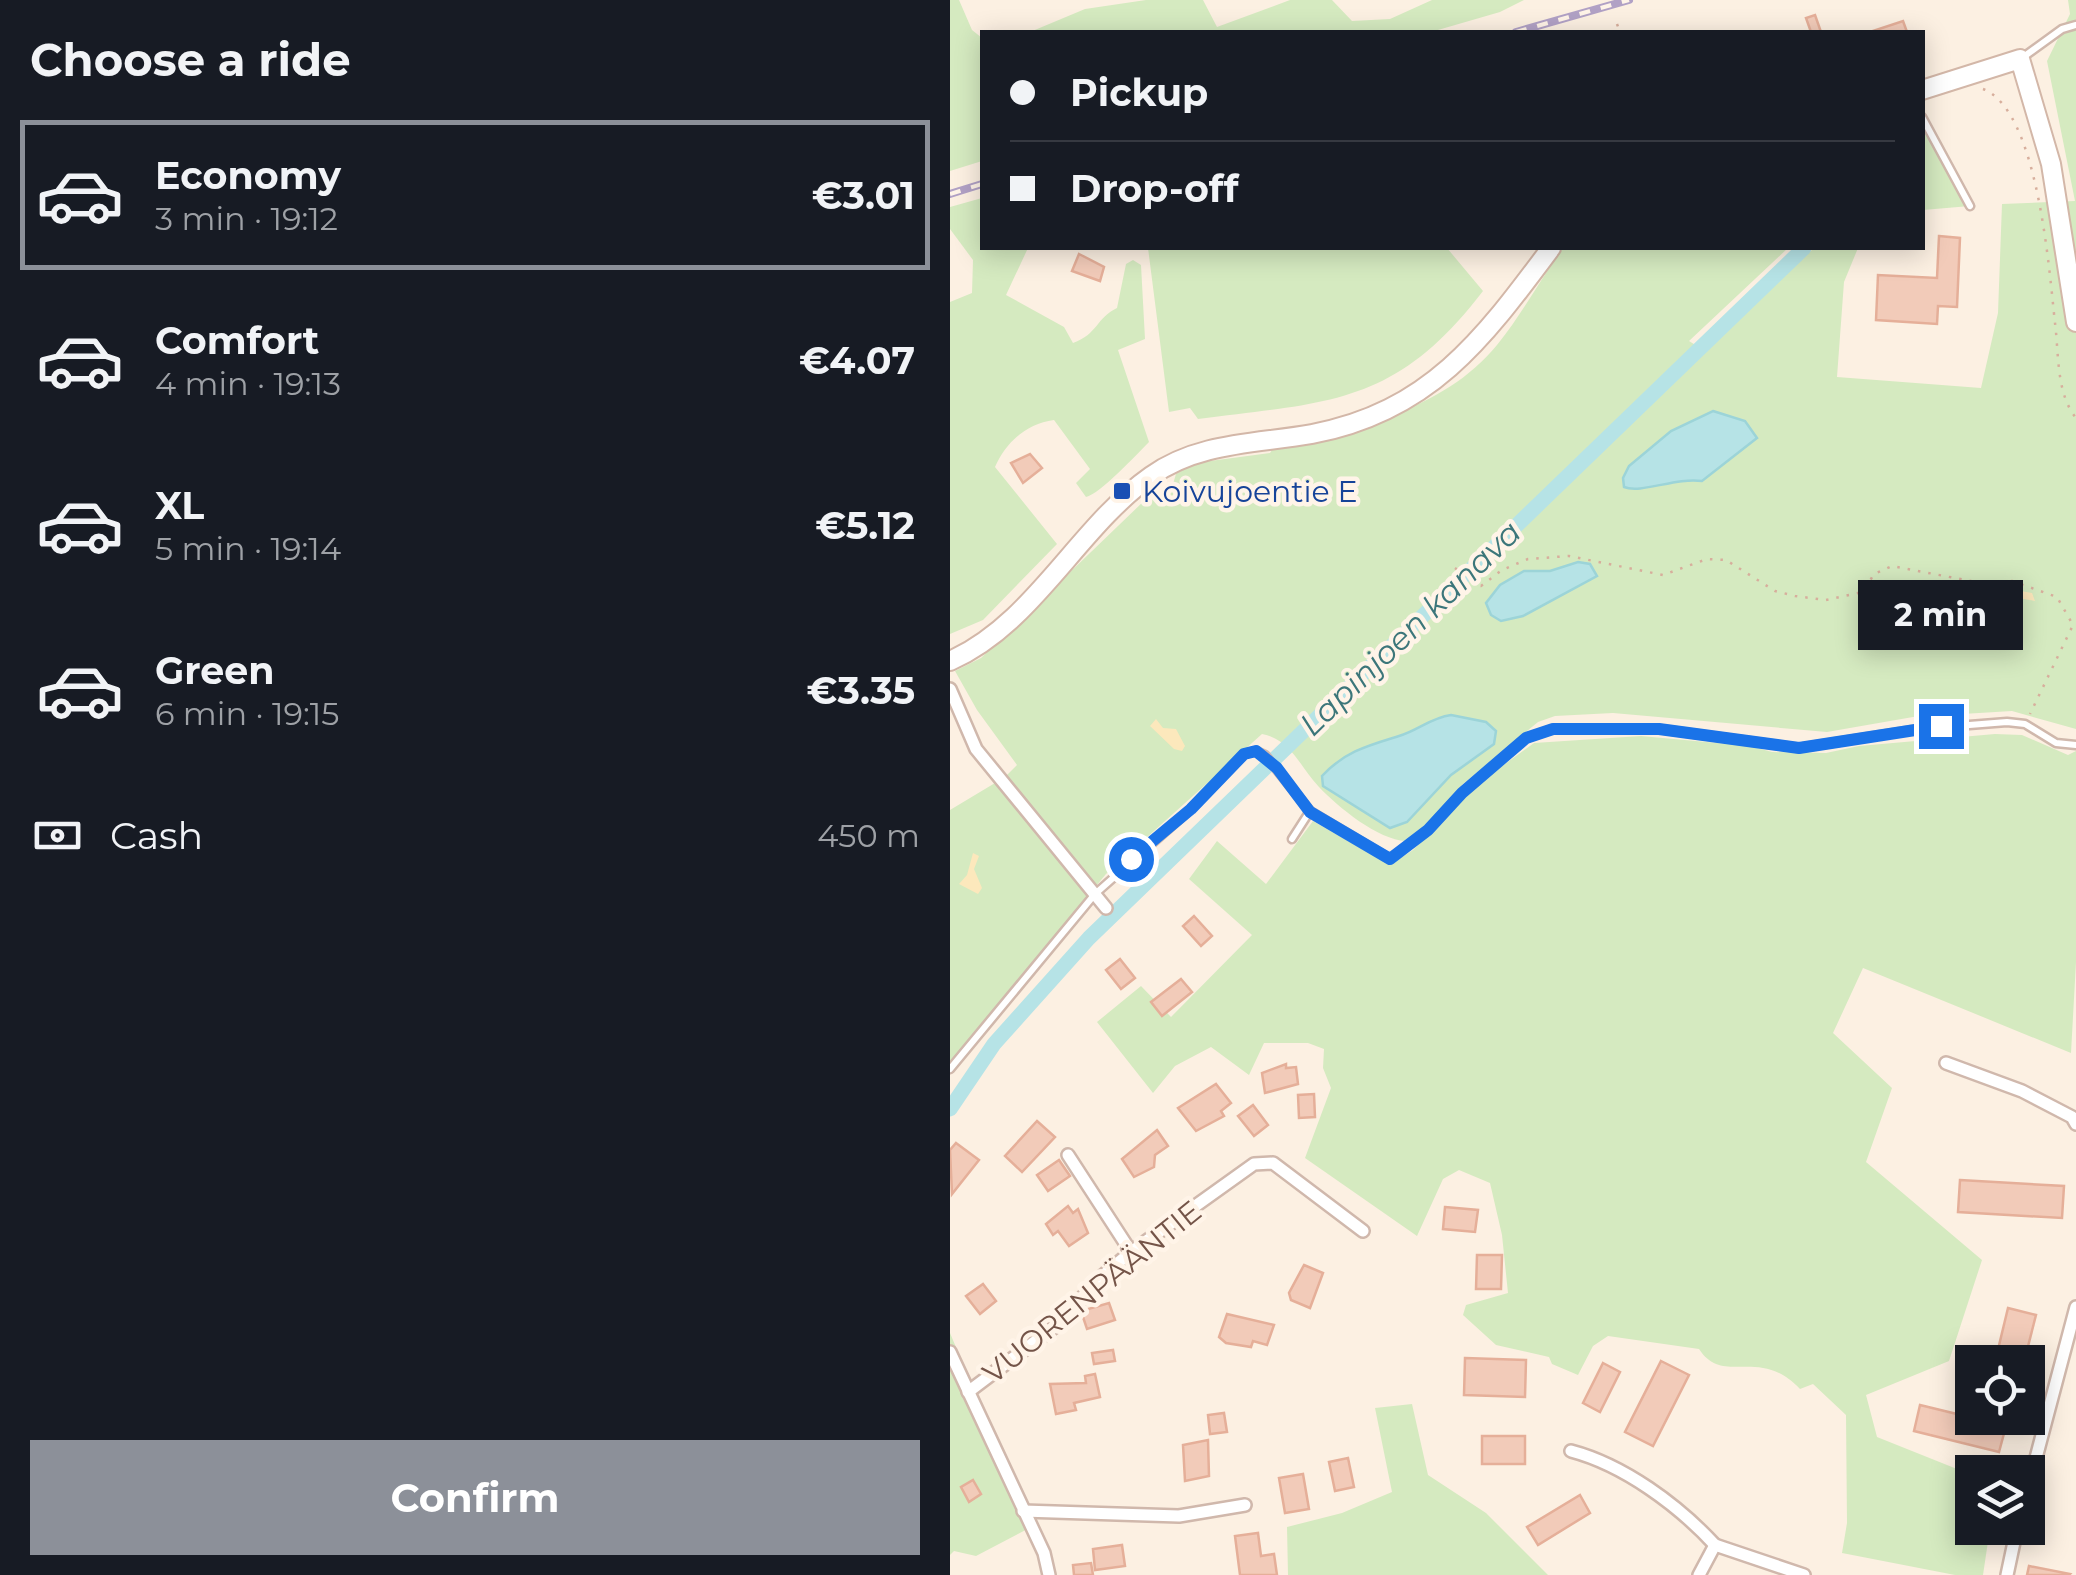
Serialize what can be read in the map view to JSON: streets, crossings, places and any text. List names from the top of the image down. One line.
{"streets":{"street":["VUORENPÄÄNTIE"]},"water":["Lapinjoen kanava"],"places":{"transit":["Koivujoentie E"]},"page":{"heading":"Choose a ride","banner":["Pickup","Drop-off"],"list":[{"name":"Economy","note":"3 min · 19:12","value":"€3.01"},{"name":"Comfort","note":"4 min · 19:13","value":"€4.07"},{"name":"XL","note":"5 min · 19:14","value":"€5.12"},{"name":"Green","note":"6 min · 19:15","value":"€3.35"}],"bubble":"2 min","pay":["Cash","450 m"],"buttons":"Confirm"}}
